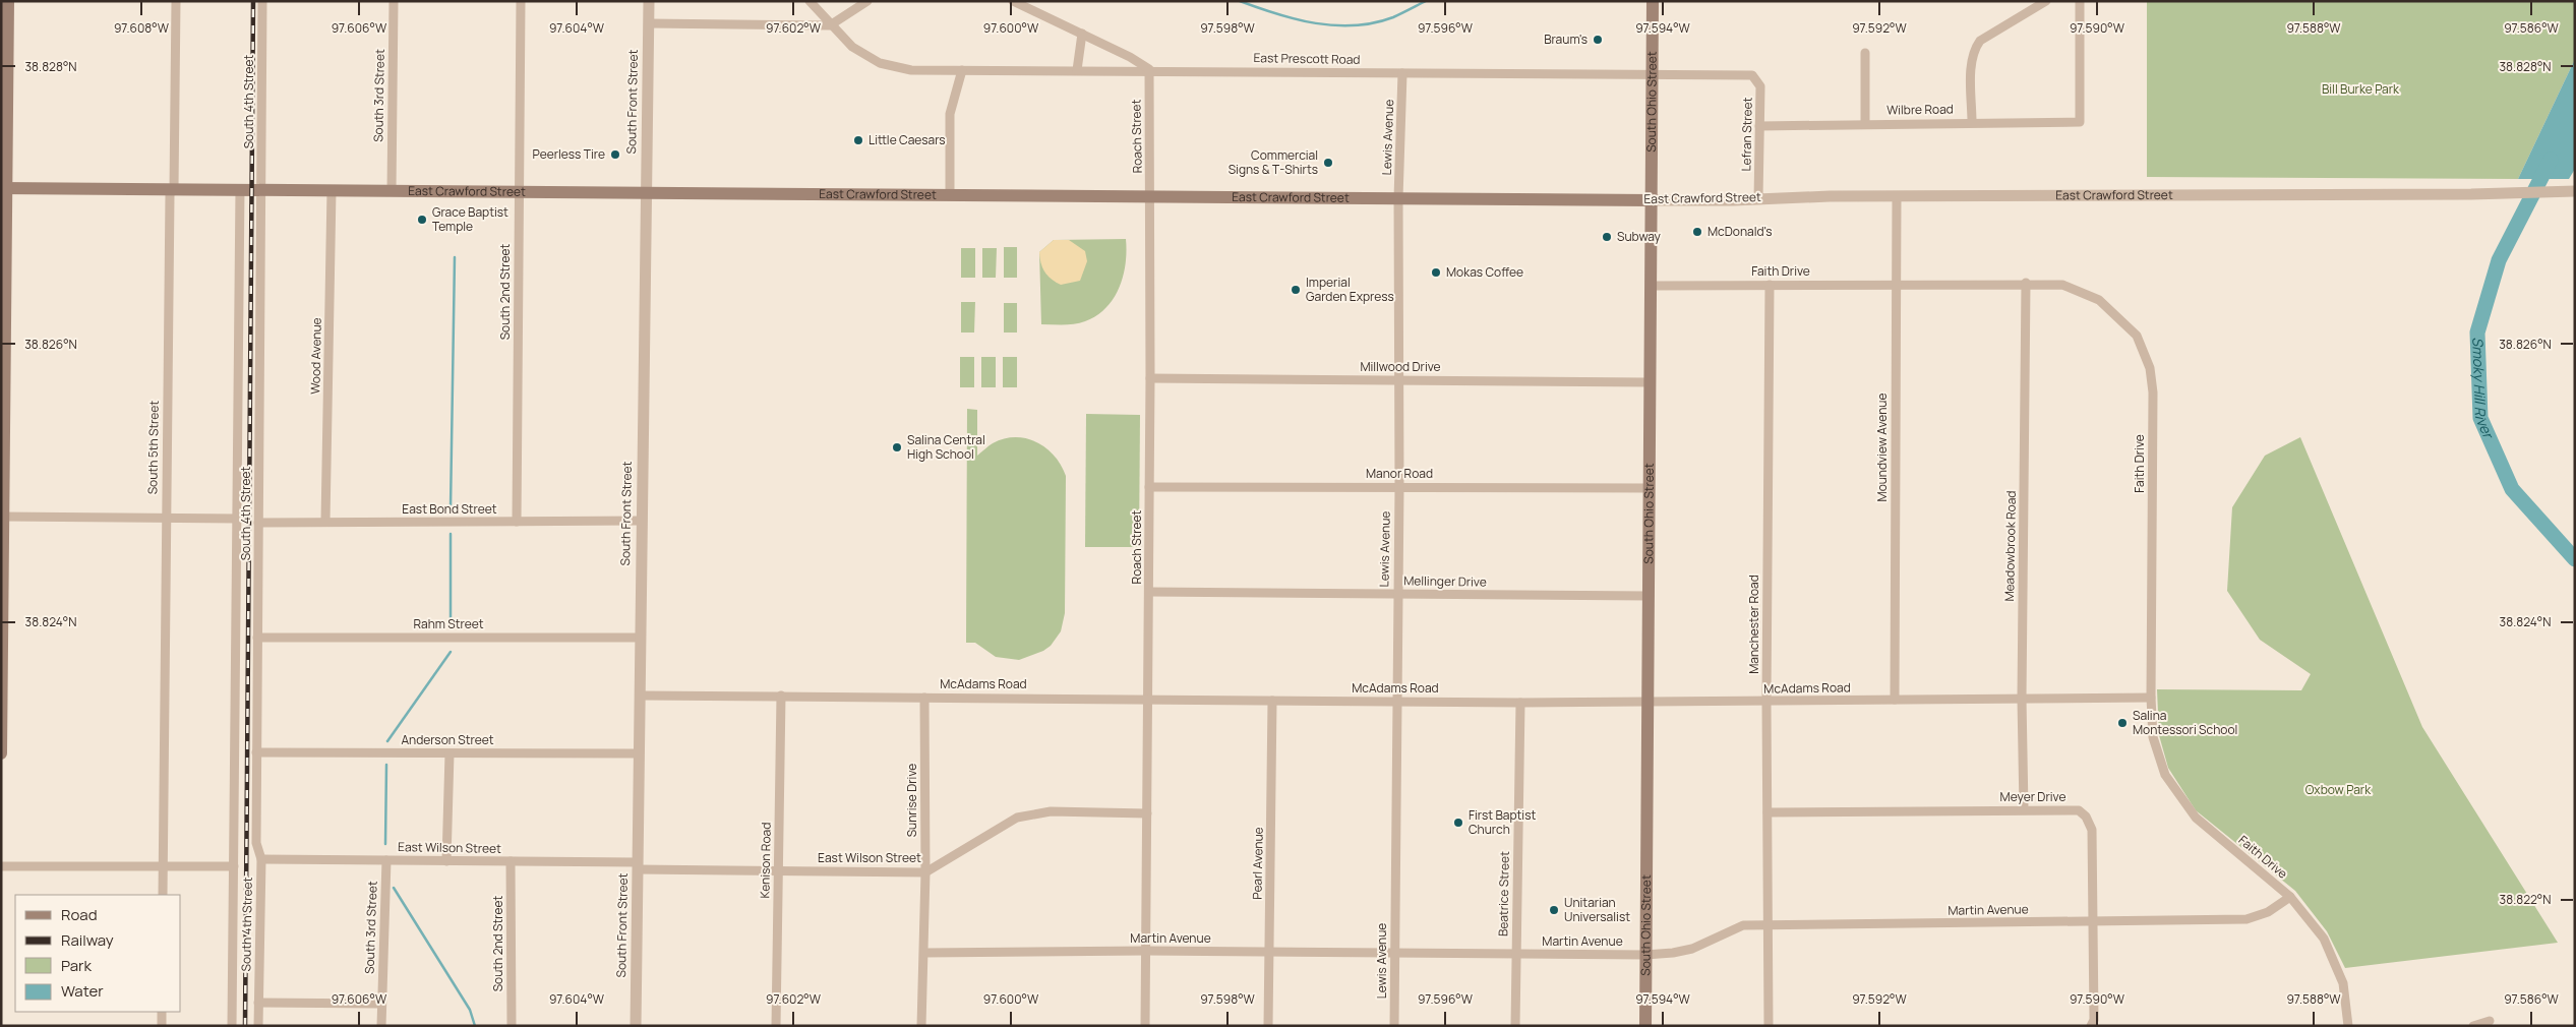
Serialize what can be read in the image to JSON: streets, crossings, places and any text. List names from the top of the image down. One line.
{"streets":{"main road":["South Ohio Street","East Crawford Street"],"street":["East Prescott Road","South 3rd Street","South 4th Street","South Front Street","Wilbre Road","Lefran Street","Roach Street","Lewis Avenue","Faith Drive","South 2nd Street","Wood Avenue","Millwood Drive","South 5th Street","Moundview Avenue","Manor Road","East Bond Street","Meadowbrook Road","Mellinger Drive","Rahm Street","Manchester Road","McAdams Road","Anderson Street","Meyer Drive","Sunrise Drive","East Wilson Street","Kenison Road","Pearl Avenue","Beatrice Street","Martin Avenue"]},"crossings":[["East Prescott Road","South Ohio Street"],["East Prescott Road","Lefran Street"],["East Prescott Road","Roach Street"],["East Prescott Road","Lewis Avenue"],["South 3rd Street","East Crawford Street"],["South 3rd Street","East Wilson Street"],["South 4th Street","East Crawford Street"],["South 4th Street","East Bond Street"],["South 4th Street","Rahm Street"],["South 4th Street","Anderson Street"],["South 4th Street","East Wilson Street"],["South Front Street","East Crawford Street"],["South Front Street","East Bond Street"],["South Front Street","Rahm Street"],["South Front Street","McAdams Road"],["South Front Street","Anderson Street"],["South Front Street","East Wilson Street"],["South Ohio Street","East Crawford Street"],["South Ohio Street","Faith Drive"],["South Ohio Street","Millwood Drive"],["South Ohio Street","Manor Road"],["South Ohio Street","Mellinger Drive"],["South Ohio Street","McAdams Road"],["South Ohio Street","Martin Avenue"],["Wilbre Road","Lefran Street"],["Lefran Street","East Crawford Street"],["Roach Street","East Crawford Street"],["Roach Street","Millwood Drive"],["Roach Street","Manor Road"],["Roach Street","Mellinger Drive"],["Roach Street","McAdams Road"],["Roach Street","East Wilson Street"],["Roach Street","Martin Avenue"],["Lewis Avenue","East Crawford Street"],["Lewis Avenue","Millwood Drive"],["Lewis Avenue","Manor Road"],["Lewis Avenue","Mellinger Drive"],["Lewis Avenue","McAdams Road"],["Lewis Avenue","Martin Avenue"],["East Crawford Street","South 2nd Street"],["East Crawford Street","Wood Avenue"],["East Crawford Street","South 5th Street"],["East Crawford Street","Moundview Avenue"],["Faith Drive","Moundview Avenue"],["Faith Drive","Meadowbrook Road"],["Faith Drive","Manchester Road"],["Faith Drive","McAdams Road"],["Faith Drive","Martin Avenue"],["South 2nd Street","East Bond Street"],["South 2nd Street","East Wilson Street"],["Wood Avenue","East Bond Street"],["Moundview Avenue","McAdams Road"],["Meadowbrook Road","McAdams Road"],["Meadowbrook Road","Meyer Drive"],["Manchester Road","McAdams Road"],["Manchester Road","Meyer Drive"],["Manchester Road","Martin Avenue"],["McAdams Road","Sunrise Drive"],["McAdams Road","Kenison Road"],["McAdams Road","Pearl Avenue"],["McAdams Road","Beatrice Street"],["Meyer Drive","Martin Avenue"],["Sunrise Drive","East Wilson Street"],["Sunrise Drive","Martin Avenue"],["East Wilson Street","Kenison Road"],["Pearl Avenue","Martin Avenue"],["Beatrice Street","Martin Avenue"]],"water":["Smoky Hill River"],"parks":["Bill Burke Park","Oxbow Park"],"places":["Braum's","Little Caesars","Peerless Tire","Commercial Signs & T-Shirts","Grace Baptist Temple","McDonald's","Subway","Mokas Coffee","Imperial Garden Express","Salina Central High School","Salina Montessori School","First Baptist Church","Unitarian Universalist"],"legend":["Road","Railway","Park","Water"],"coordinates":["97.608°W","97.606°W","97.604°W","97.602°W","97.600°W","97.598°W","97.596°W","97.594°W","97.592°W","97.590°W","97.588°W","97.586°W","38.828°N","38.826°N","38.824°N","38.822°N"]}
